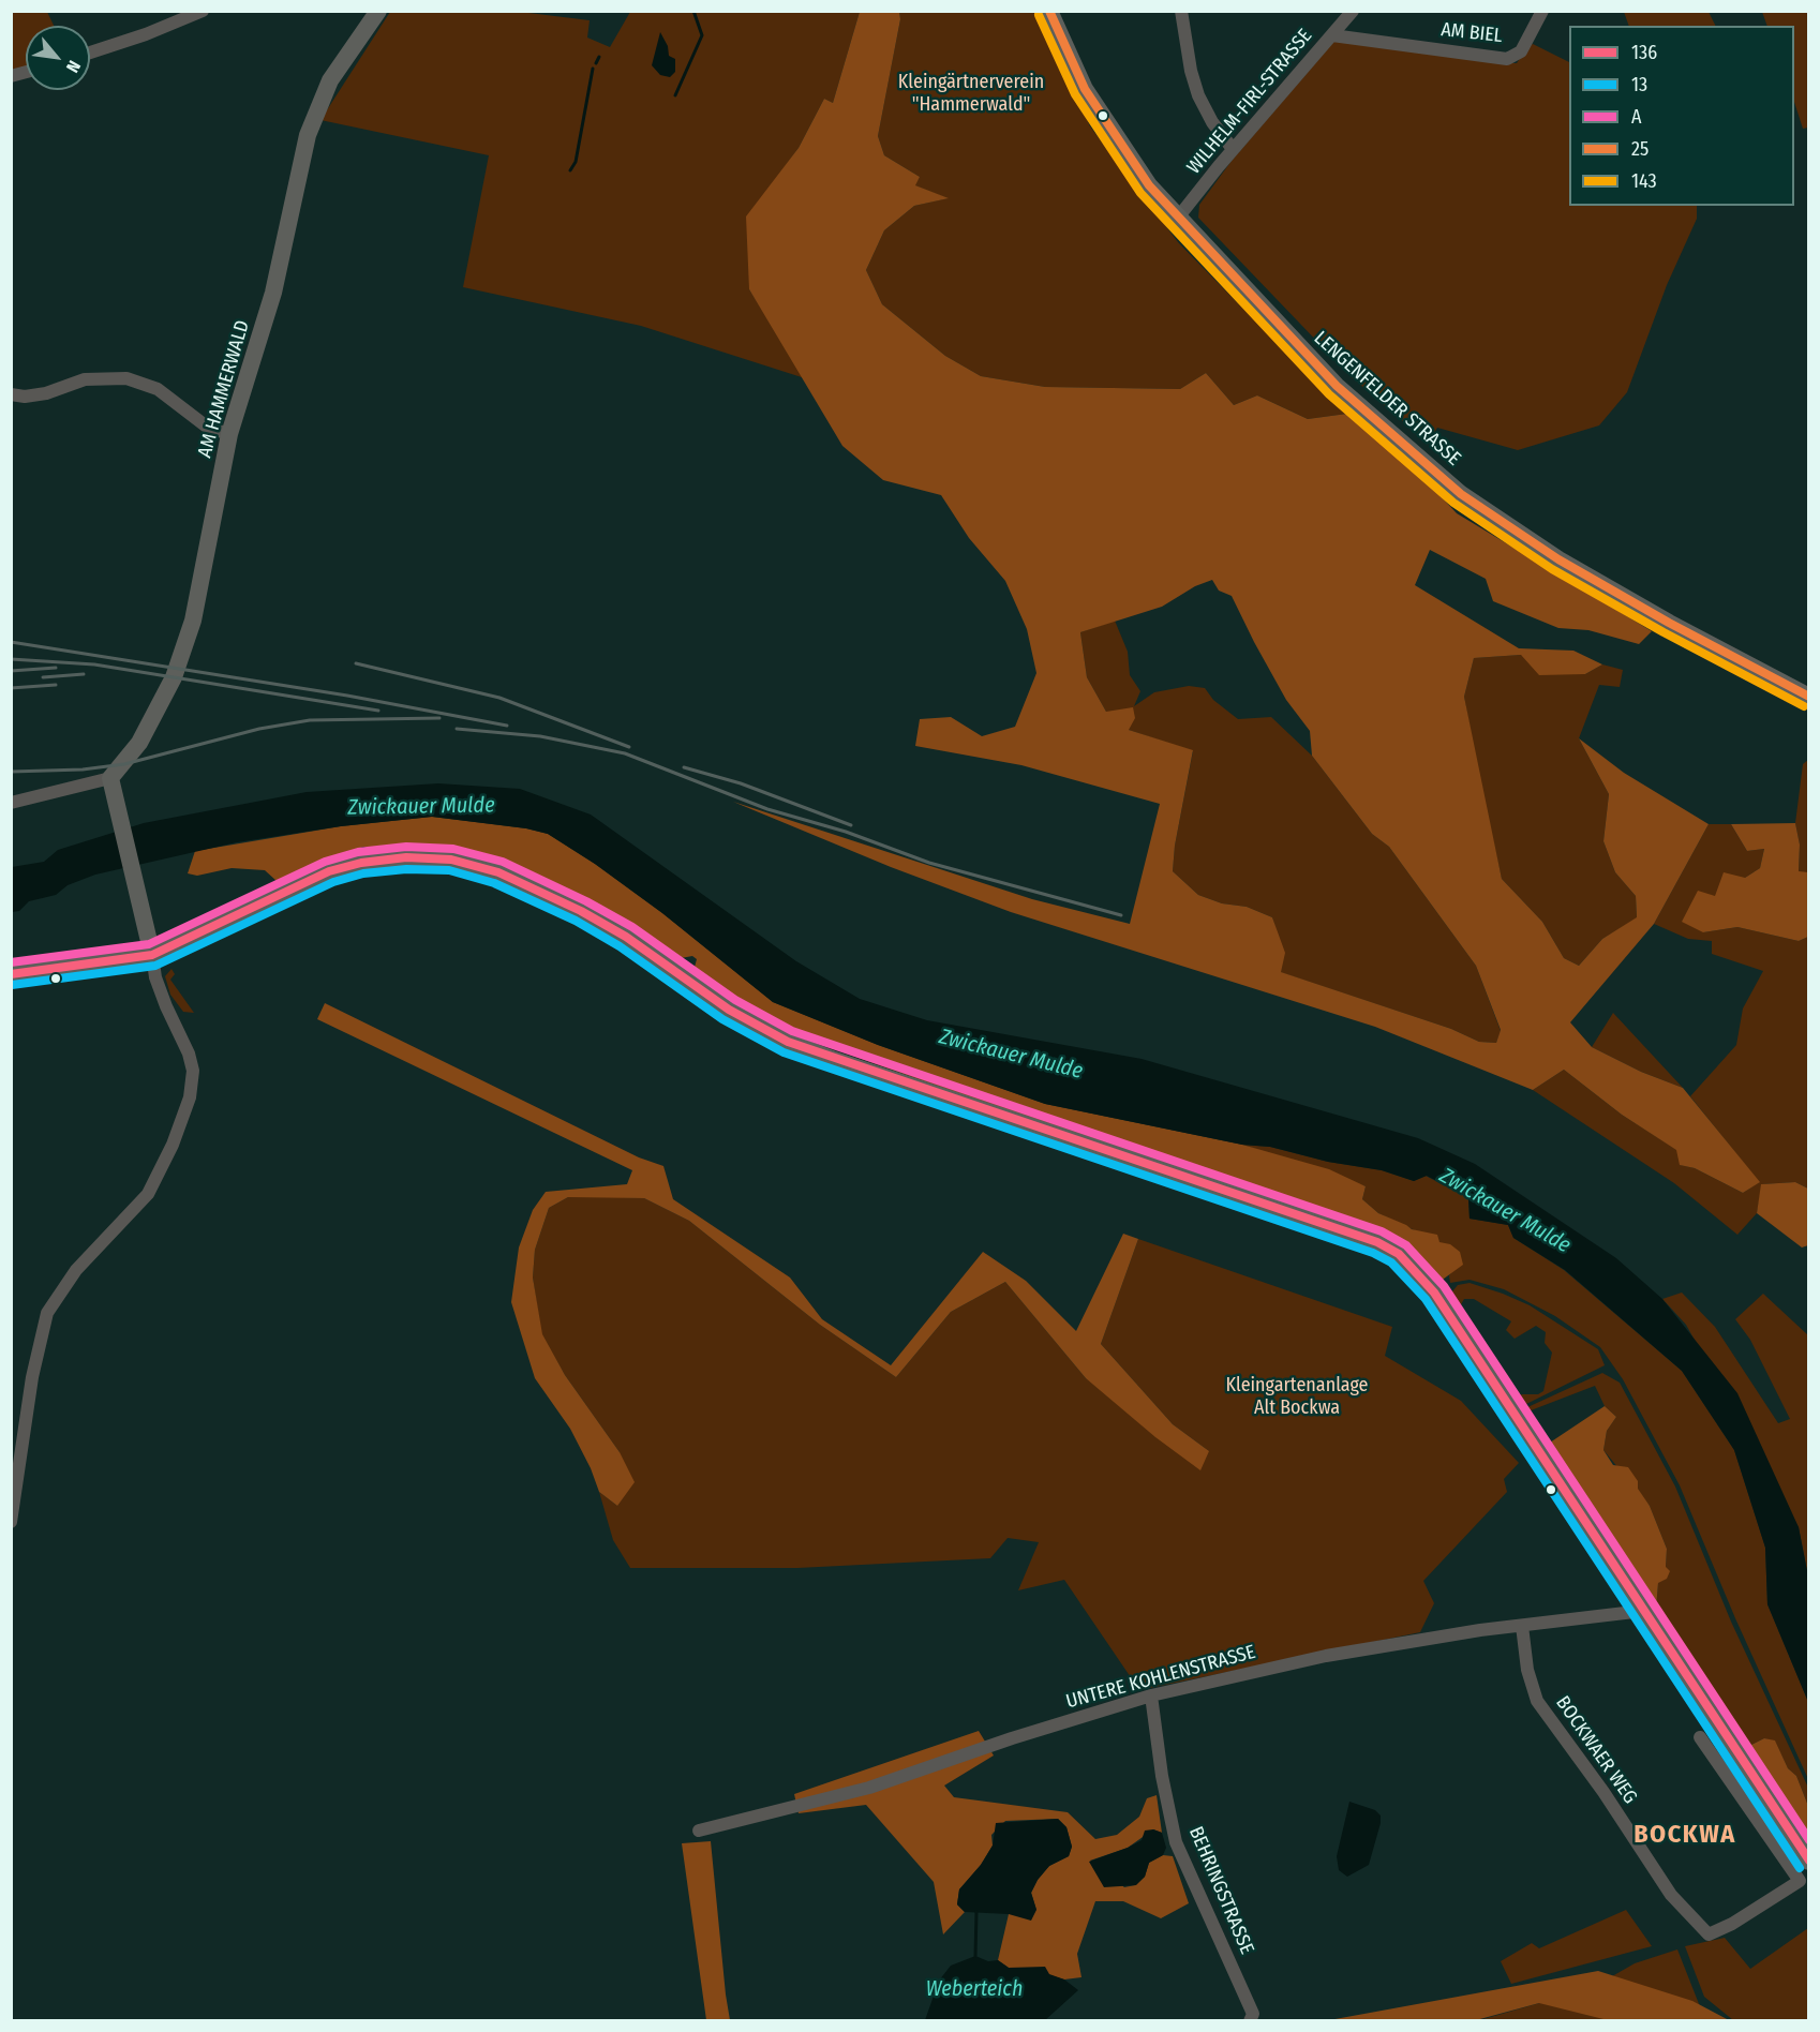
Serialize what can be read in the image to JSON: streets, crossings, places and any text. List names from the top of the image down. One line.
{"streets":{"main road":["AM HAMMERWALD","LENGENFELDER STRASSE"],"street":["AM BIEL","WILHELM-FIRL-STRASSE","UNTERE KOHLENSTRASSE","BOCKWAER WEG","BEHRINGSTRASSE"]},"crossings":[["AM BIEL","WILHELM-FIRL-STRASSE"],["WILHELM-FIRL-STRASSE","LENGENFELDER STRASSE"],["UNTERE KOHLENSTRASSE","BOCKWAER WEG"],["UNTERE KOHLENSTRASSE","BEHRINGSTRASSE"]],"districts":["BOCKWA"],"water":["Zwickauer Mulde","Weberteich"],"parks":["Kleingärtnerverein \"Hammerwald\"","Kleingartenanlage Alt Bockwa"],"lines":["transit line 25","transit line 143","transit line A","transit line 136","transit line 13"],"legend":["136","13","A","25","143"],"north":"bottom right"}
